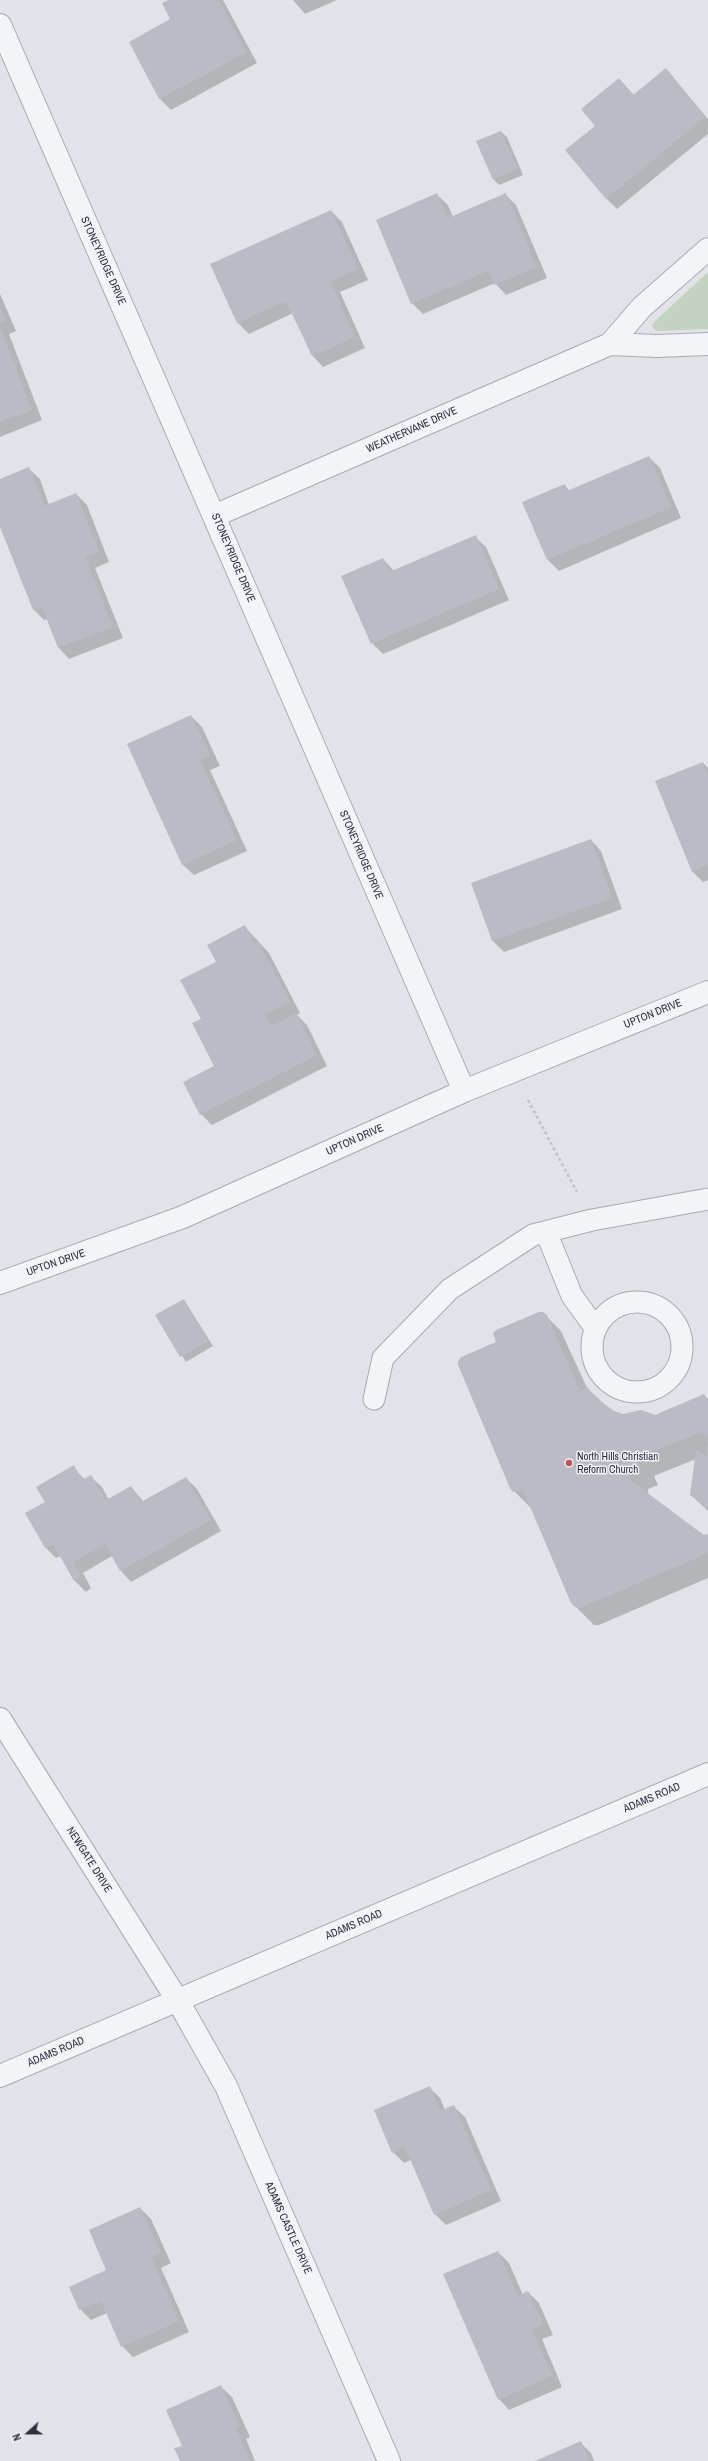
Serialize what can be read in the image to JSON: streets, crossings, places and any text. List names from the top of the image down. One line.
{"streets":{"street":["STONEYRIDGE DRIVE","WEATHERVANE DRIVE","UPTON DRIVE","ADAMS ROAD","NEWGATE DRIVE","ADAMS CASTLE DRIVE"]},"crossings":[["STONEYRIDGE DRIVE","WEATHERVANE DRIVE"],["STONEYRIDGE DRIVE","UPTON DRIVE"],["ADAMS ROAD","NEWGATE DRIVE"],["ADAMS ROAD","ADAMS CASTLE DRIVE"],["NEWGATE DRIVE","ADAMS CASTLE DRIVE"]],"places":["North Hills Christian Reform Church"],"north":"left"}
